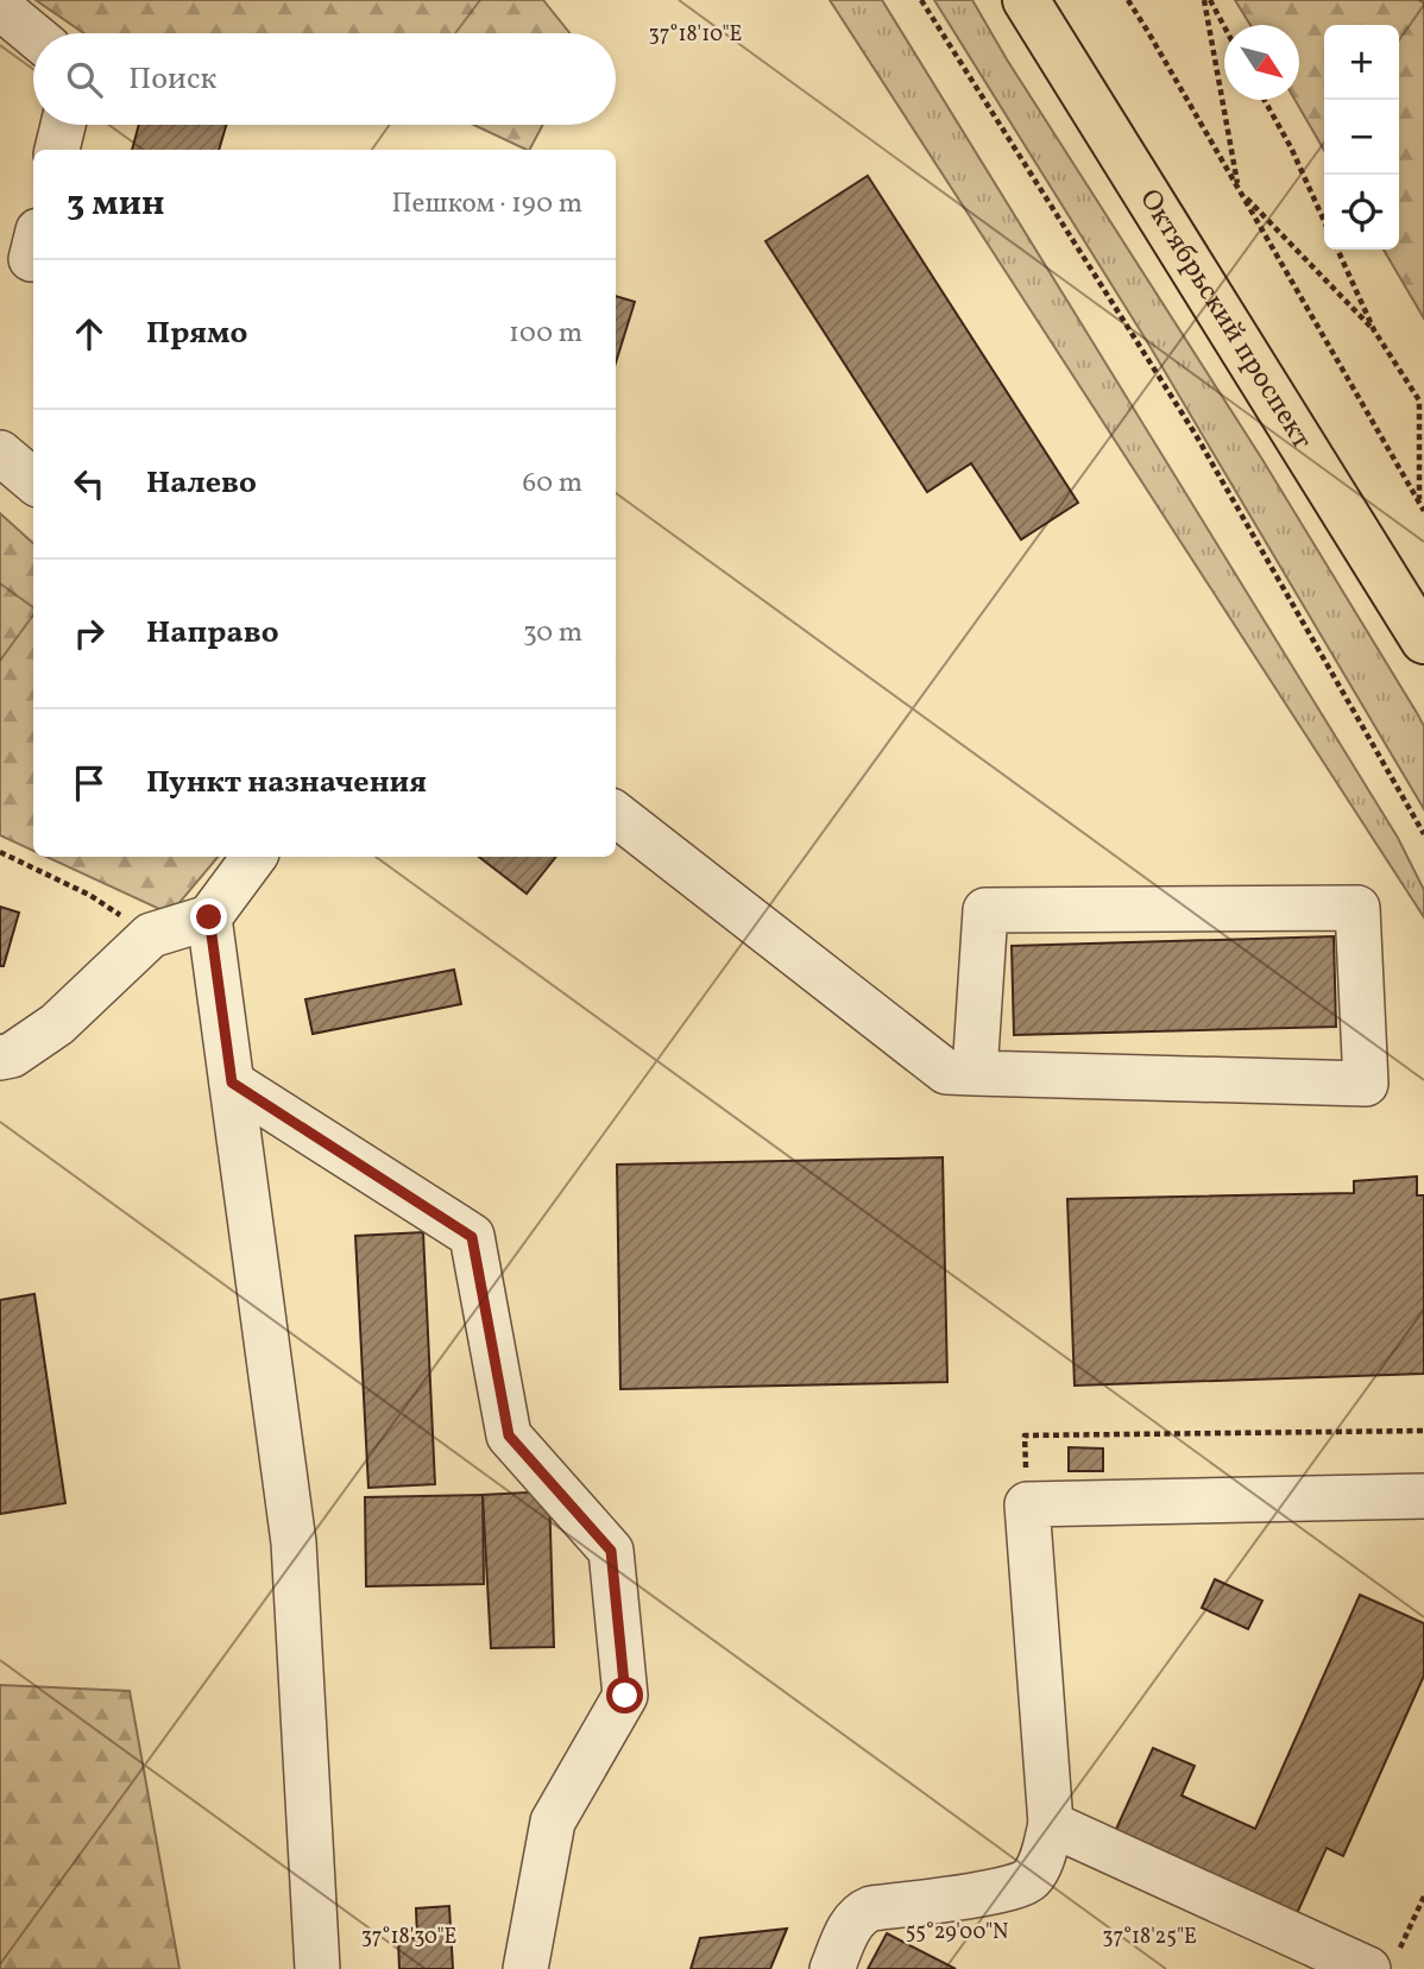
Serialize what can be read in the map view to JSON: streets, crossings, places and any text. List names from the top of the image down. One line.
{"streets":{"main road":["Октябрьский проспект"]},"north":"bottom right","page":{"map_buttons":["+","−"],"search":"Поиск","heading":["3 мин","Пешком · 190 m"],"list":[["Прямо","100 m"],["Налево","60 m"],["Направо","30 m"],"Пункт назначения"]},"coordinates":["37°18'10\"E","55°29'00\"N","37°18'30\"E","37°18'25\"E"]}
